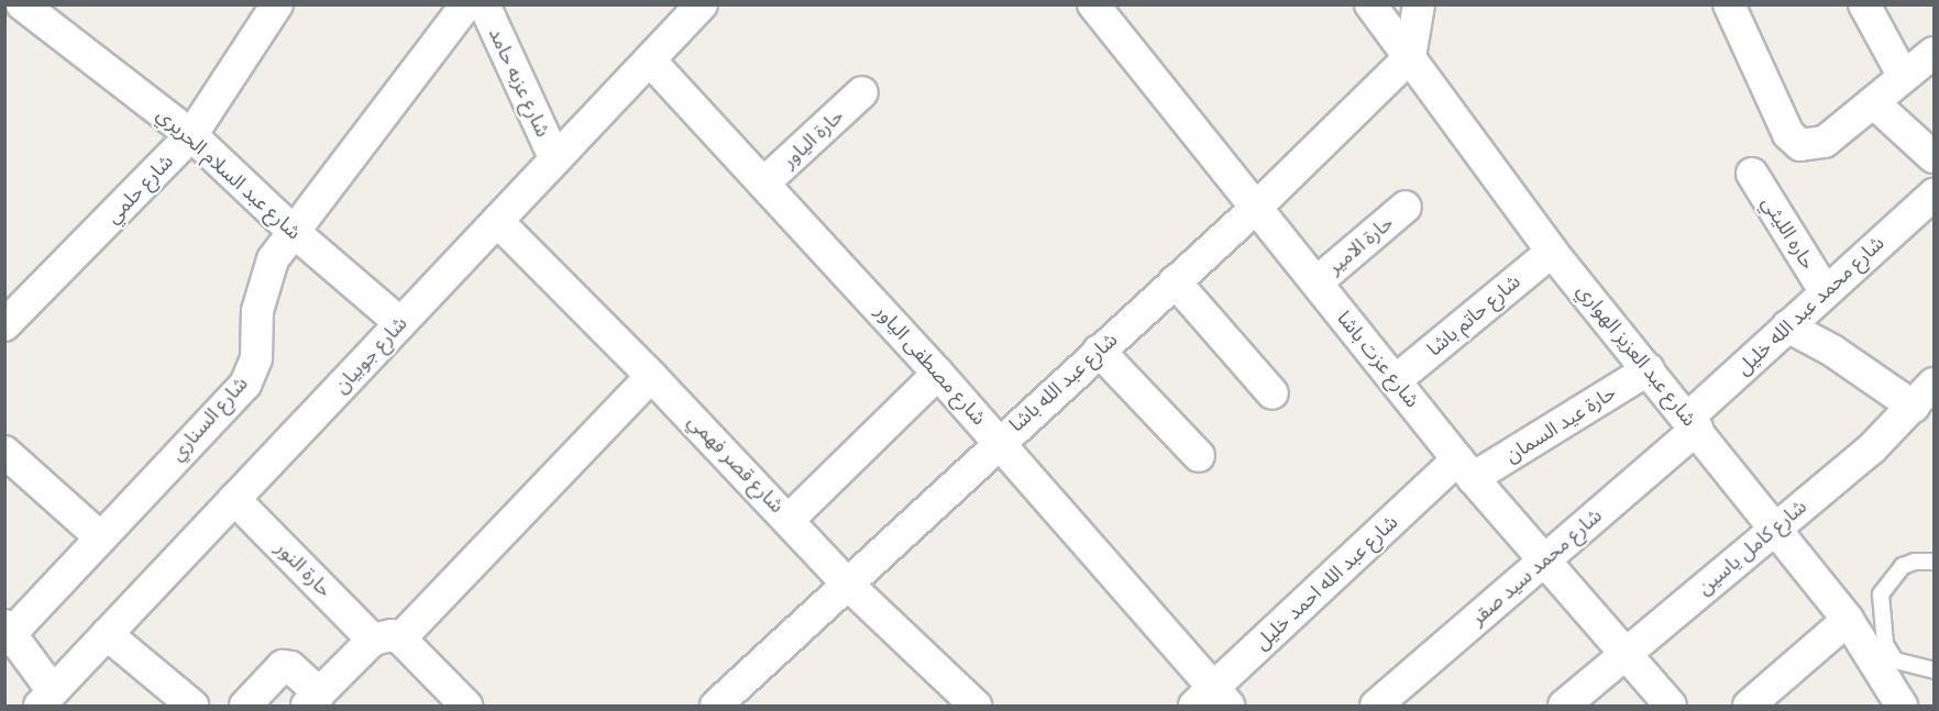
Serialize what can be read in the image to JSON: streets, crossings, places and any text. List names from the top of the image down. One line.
{"streets":{"street":["شارع عزبه حامد","حارة الياور","شارع عبد السلام الحريري","شارع حلمي","حاره الليثي","حارة الامير","شارع محمد عبد الله خليل","شارع حاتم باشا","شارع جوبيان","شارع عبد العزيز الهواري","شارع عزت باشا","شارع مصطفى الياور","شارع عبد الله باشا","شارع السناري","حارة عيد السمان","شارع قصر فهمي","شارع كامل ياسين","شارع محمد سيد صقر","حارة النور","شارع عبد الله احمد خليل"]},"crossings":[["شارع عزبه حامد","شارع جوبيان"],["حارة الياور","شارع مصطفى الياور"],["شارع عبد السلام الحريري","شارع حلمي"],["شارع عبد السلام الحريري","شارع جوبيان"],["شارع عبد السلام الحريري","شارع السناري"],["حاره الليثي","شارع محمد عبد الله خليل"],["حارة الامير","شارع عزت باشا"],["شارع محمد عبد الله خليل","شارع عبد العزيز الهواري"],["شارع محمد عبد الله خليل","شارع محمد سيد صقر"],["شارع حاتم باشا","شارع عبد العزيز الهواري"],["شارع حاتم باشا","شارع عزت باشا"],["شارع جوبيان","شارع مصطفى الياور"],["شارع جوبيان","شارع قصر فهمي"],["شارع جوبيان","حارة النور"],["شارع عبد العزيز الهواري","شارع عبد الله باشا"],["شارع عبد العزيز الهواري","حارة عيد السمان"],["شارع عبد العزيز الهواري","شارع كامل ياسين"],["شارع عبد العزيز الهواري","شارع محمد سيد صقر"],["شارع عزت باشا","شارع عبد الله باشا"],["شارع عزت باشا","حارة عيد السمان"],["شارع عزت باشا","شارع كامل ياسين"],["شارع عزت باشا","شارع محمد سيد صقر"],["شارع عزت باشا","شارع عبد الله احمد خليل"],["شارع مصطفى الياور","شارع عبد الله باشا"],["شارع مصطفى الياور","شارع عبد الله احمد خليل"],["شارع عبد الله باشا","شارع قصر فهمي"],["حارة عيد السمان","شارع عبد الله احمد خليل"]]}
